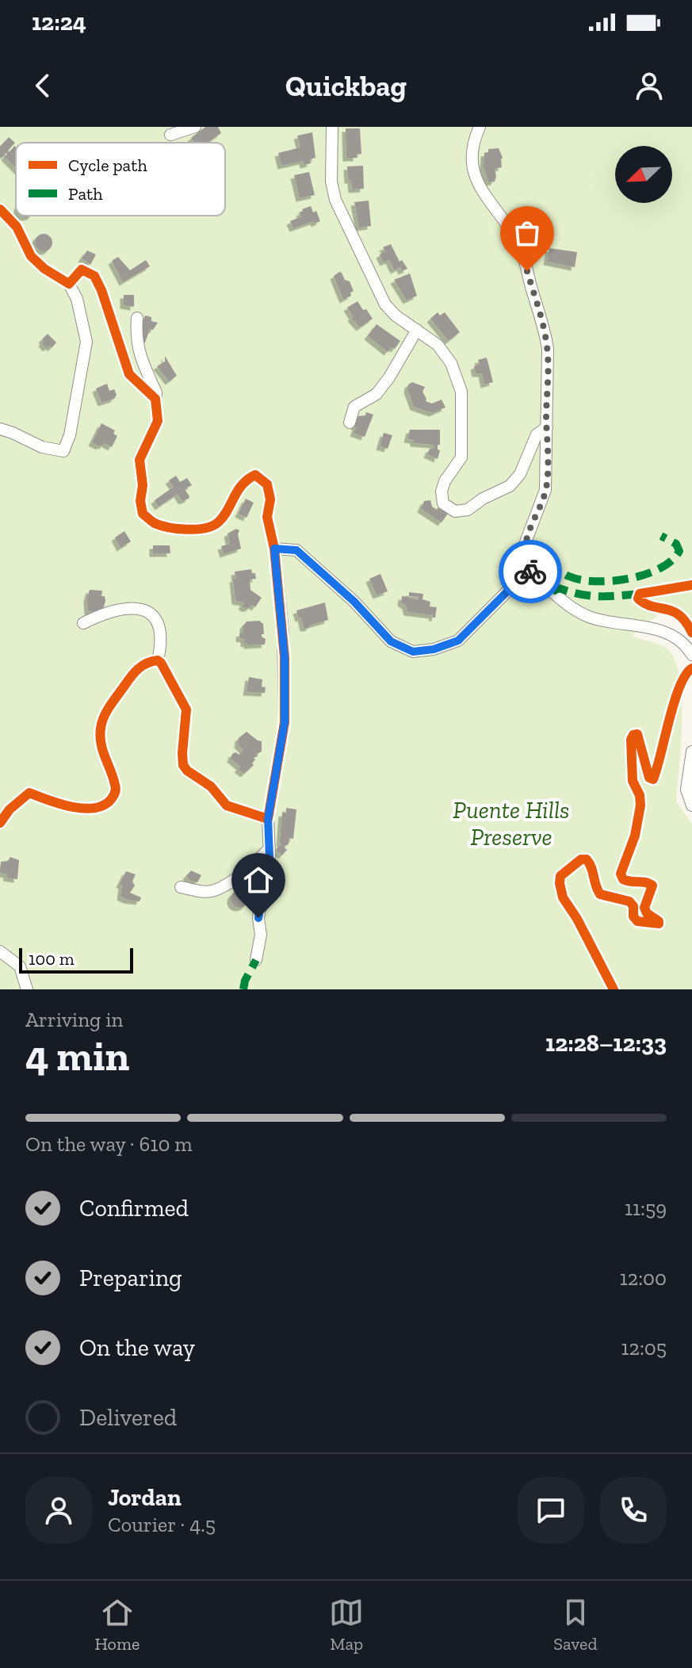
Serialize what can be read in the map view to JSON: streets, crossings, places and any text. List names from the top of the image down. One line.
{"parks":["Puente Hills Preserve"],"legend":["Cycle path","Path"],"scale_bar":"100 m","north":"bottom left","page":{"status":"12:24","header":"Quickbag","scale":"100 m","heading":["4 min","Arriving in","12:28–12:33"],"panel":["Jordan","Courier · 4.5"],"bar":"On the way · 610 m","list":[["Confirmed","11:59"],["Preparing","12:00"],["On the way","12:05"],"Delivered"],"tabs":["Home","Map","Saved"]}}
